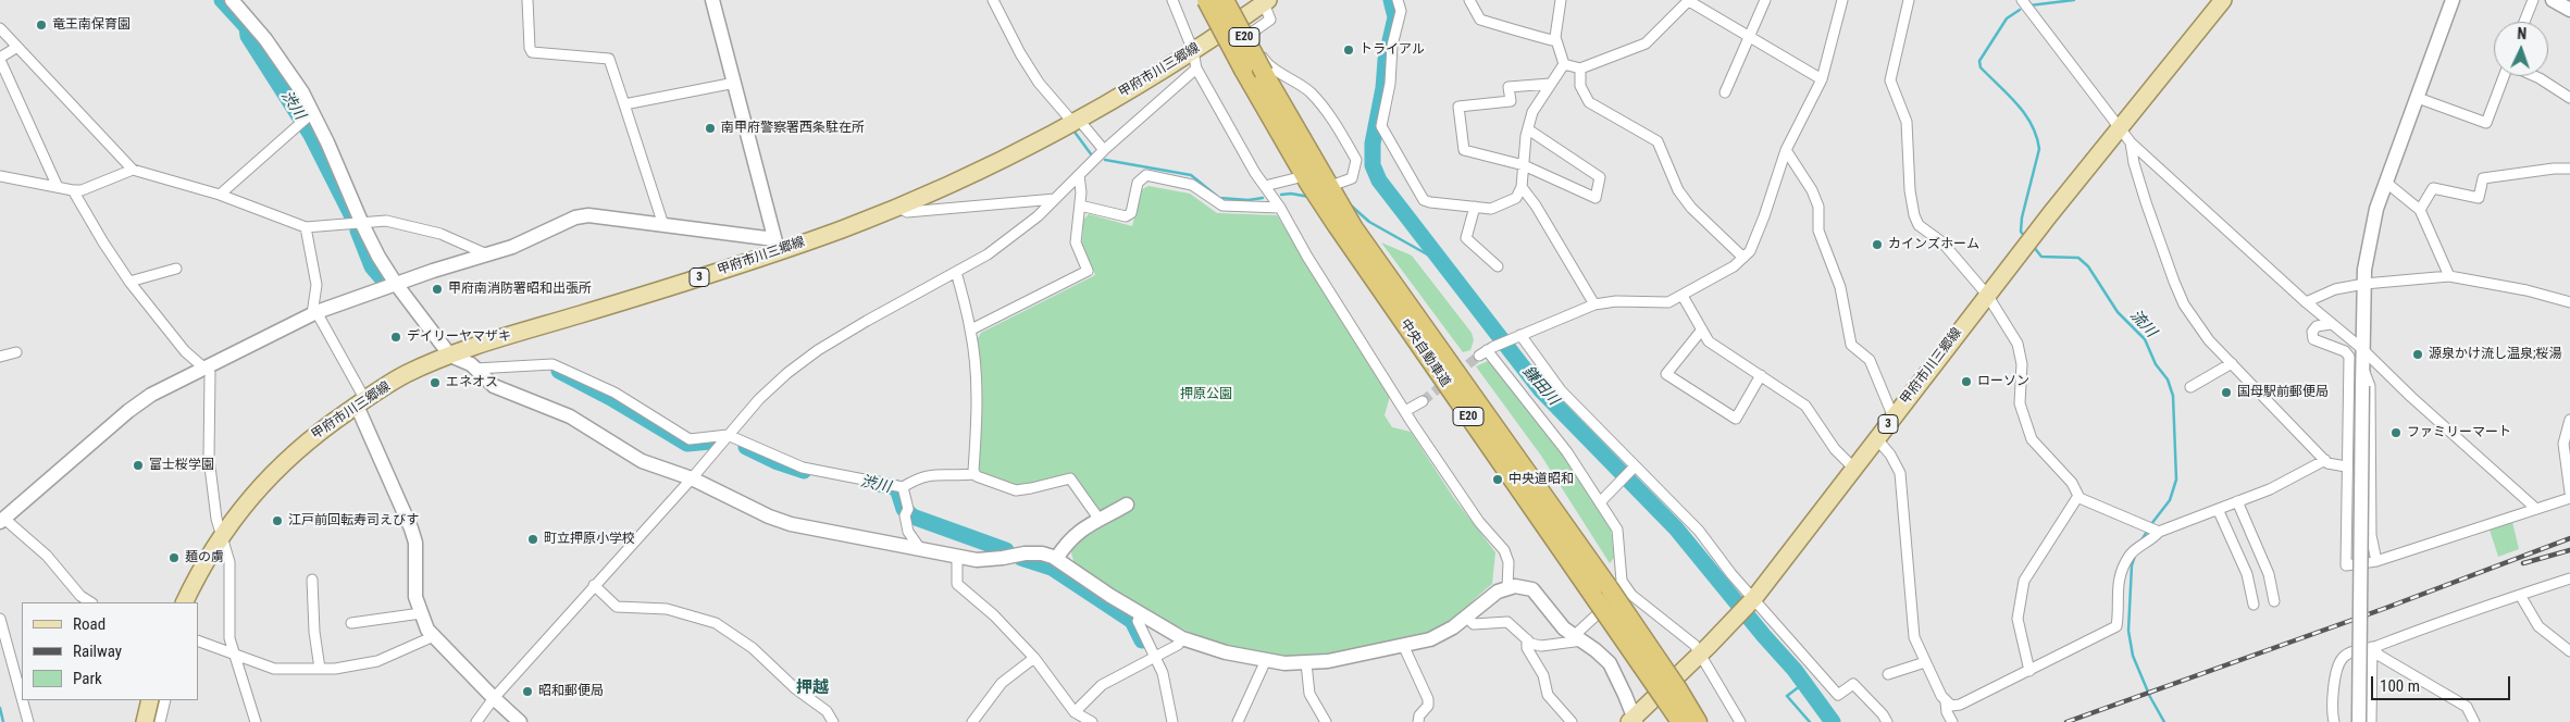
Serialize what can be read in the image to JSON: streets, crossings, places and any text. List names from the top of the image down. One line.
{"streets":{"highway":["E20","中央自動車道"],"main road":["甲府市川三郷線","3"]},"districts":["押越"],"water":["渋川","流川","鎌田川"],"parks":["押原公園"],"places":["竜王南保育園","トライアル","南甲府警察署西条駐在所","カインズホーム","甲府南消防署昭和出張所","デイリーヤマザキ","源泉かけ流し温泉;桜湯","ローソン","エネオス","国母駅前郵便局","ファミリーマート","富士桜学園","中央道昭和","江戸前回転寿司えびす","町立押原小学校","麺の虜","昭和郵便局"],"legend":["Road","Railway","Park"],"scale_bar":"100 m","north":"top"}
